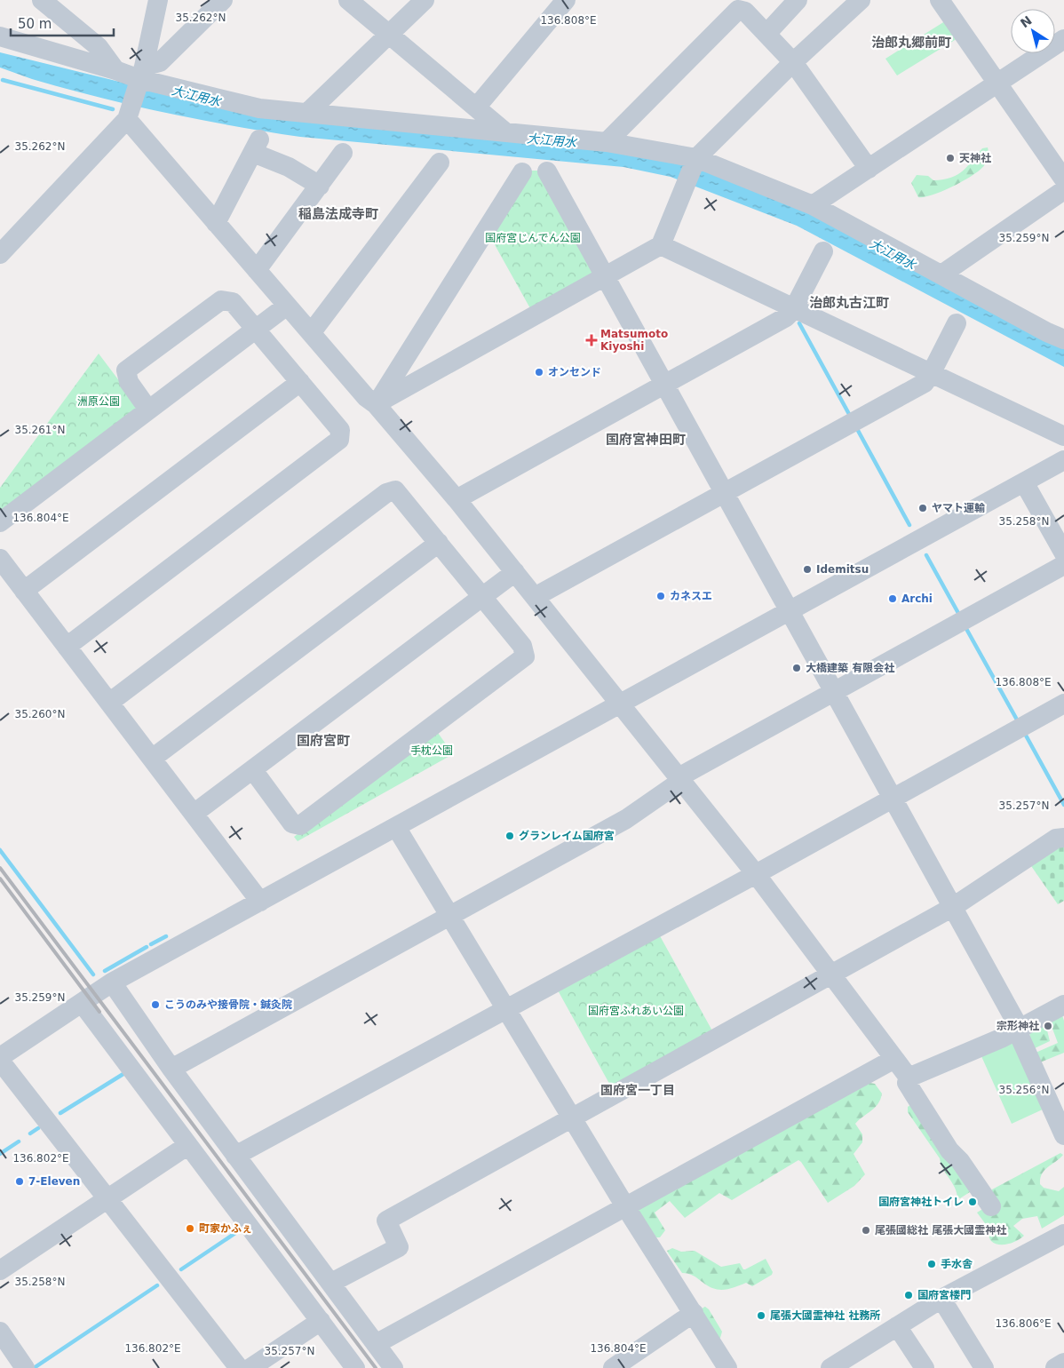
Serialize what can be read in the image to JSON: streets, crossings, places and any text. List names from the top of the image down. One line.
{"districts":["治郎丸郷前町","稲島法成寺町","治郎丸古江町","国府宮神田町","国府宮町","国府宮一丁目"],"water":["大江用水"],"parks":["国府宮じんでん公園","洲原公園","手枕公園","国府宮ふれあい公園"],"places":{"other":["天神社","オンセンド","ヤマト運輸","Idemitsu","カネスエ","Archi","大橋建築 有限会社","グランレイム国府宮","こうのみや接骨院・鍼灸院","宗形神社","7-Eleven","国府宮神社トイレ","町家かふぇ","尾張國総社 尾張大國霊神社","手水舎","国府宮楼門","尾張大國霊神社 社務所"],"health":["Matsumoto Kiyoshi"]},"scale_bar":"50 m","north":"top left","coordinates":["35.262°N","136.808°E","35.259°N","35.261°N","136.804°E","35.258°N","35.260°N","35.257°N","35.256°N","136.802°E","136.806°E"]}
